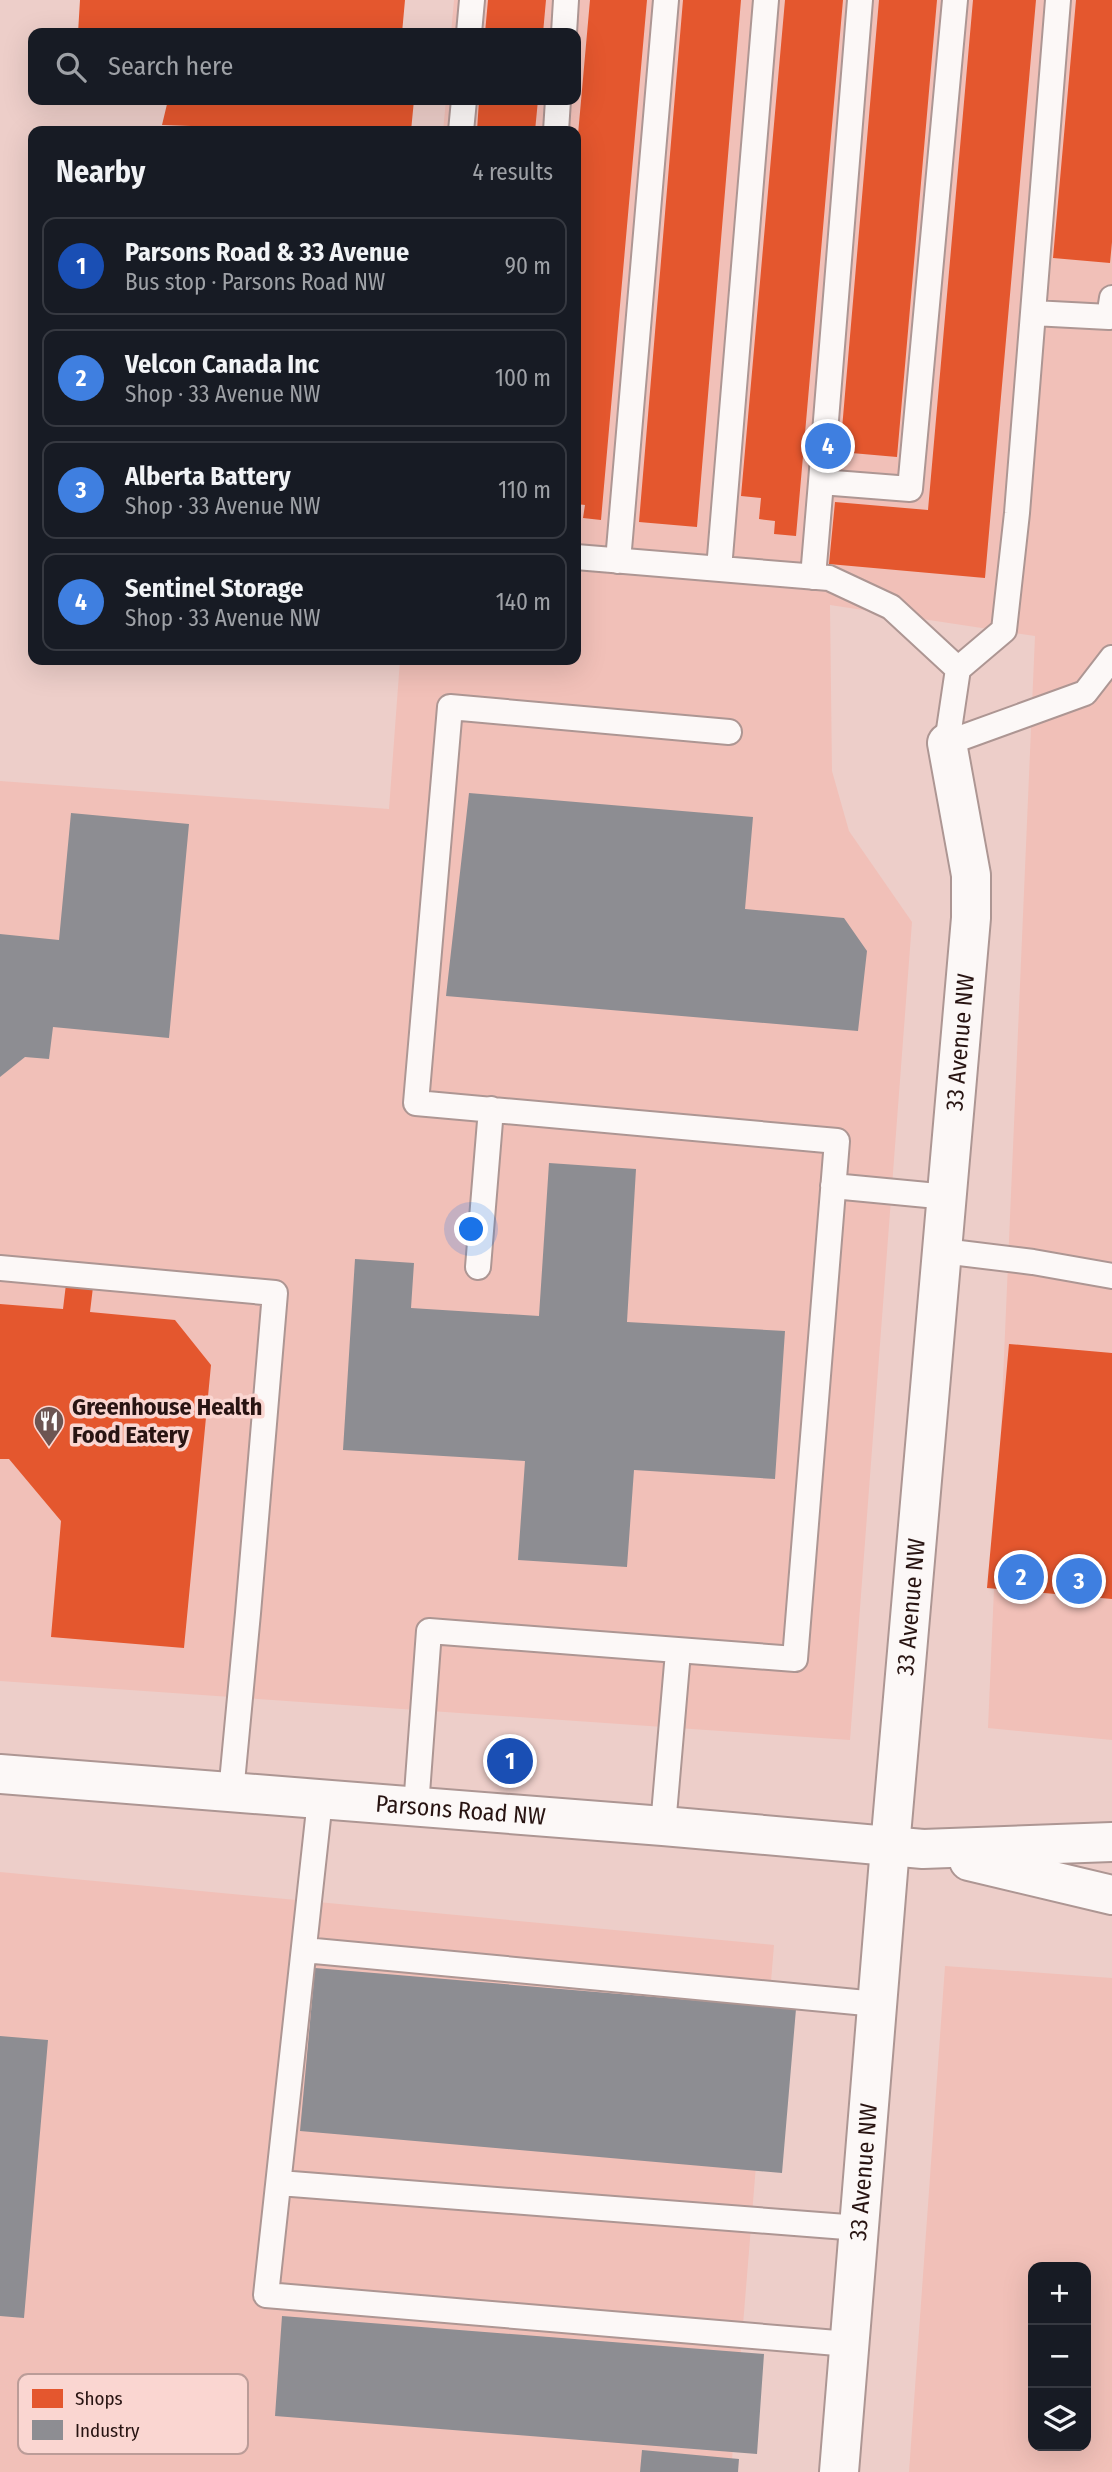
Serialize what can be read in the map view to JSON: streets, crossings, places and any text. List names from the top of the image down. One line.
{"streets":{"street":["33 Avenue NW","Parsons Road NW"]},"crossings":[["33 Avenue NW","Parsons Road NW"]],"places":{"restaurant":["Greenhouse Health Food Eatery"]},"legend":["Shops","Industry"],"page":{"search":"Search here","heading":["Nearby","4 results"],"list":[{"mark":"1","name":"Parsons Road & 33 Avenue","note":"Bus stop · Parsons Road NW","value":"90 m"},{"mark":"2","name":"Velcon Canada Inc","note":"Shop · 33 Avenue NW","value":"100 m"},{"mark":"3","name":"Alberta Battery","note":"Shop · 33 Avenue NW","value":"110 m"},{"mark":"4","name":"Sentinel Storage","note":"Shop · 33 Avenue NW","value":"140 m"}],"pins":["4","2","3","1"],"map_buttons":["+","−"]}}
